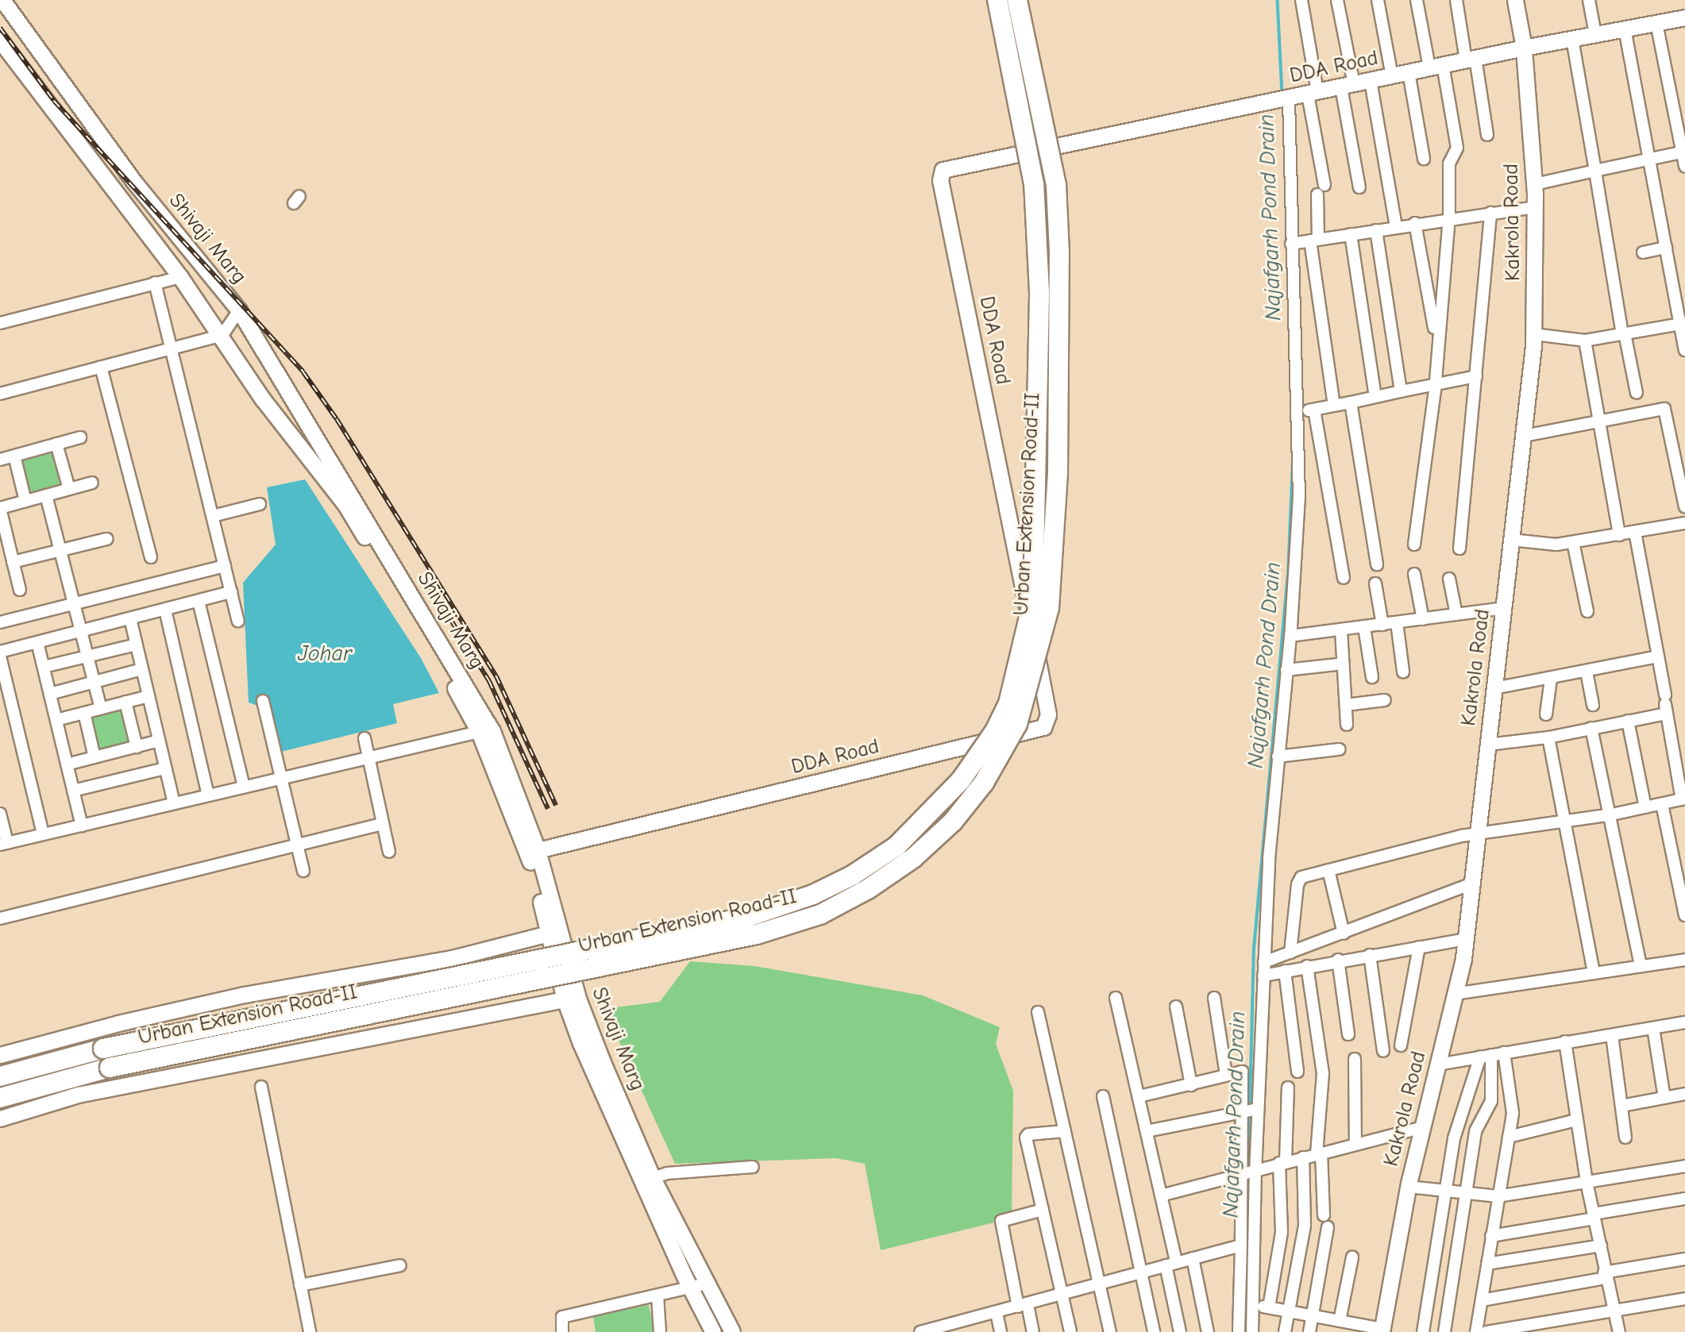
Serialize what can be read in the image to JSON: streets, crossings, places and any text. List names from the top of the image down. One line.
{"streets":{"highway":["Urban Extension Road-II"],"street":["DDA Road","Kakrola Road","Shivaji Marg"]},"crossings":[["DDA Road","Kakrola Road"],["DDA Road","Shivaji Marg"]],"water":["Najafgarh Pond Drain","Johar"]}
